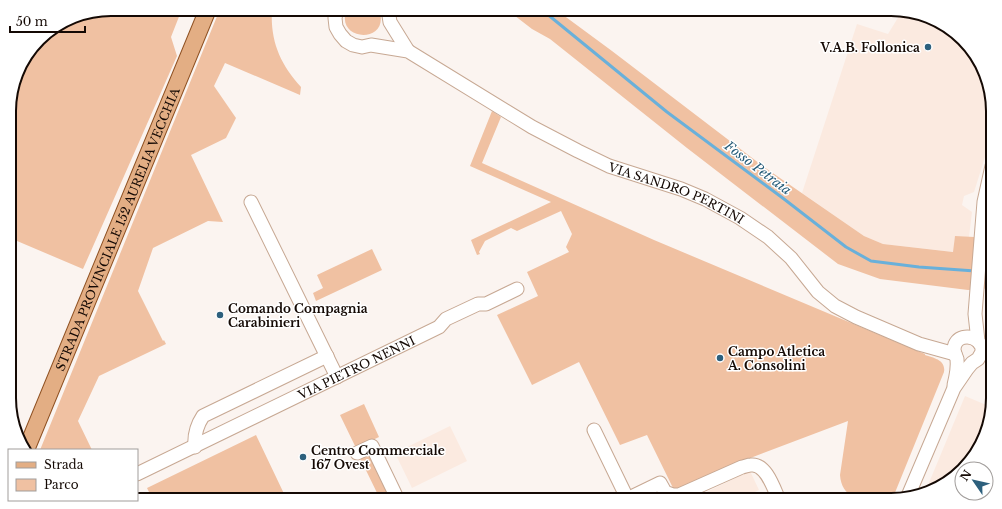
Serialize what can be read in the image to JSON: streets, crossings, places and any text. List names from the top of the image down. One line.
{"streets":{"main road":["STRADA PROVINCIALE 152 AURELIA VECCHIA"],"street":["VIA SANDRO PERTINI","VIA PIETRO NENNI"]},"water":["Fosso Petraia"],"places":["V.A.B. Follonica","Comando Compagnia Carabinieri","Campo Atletica A. Consolini","Centro Commerciale 167 Ovest"],"legend":["Strada","Parco"],"scale_bar":"50 m","north":"top left"}
